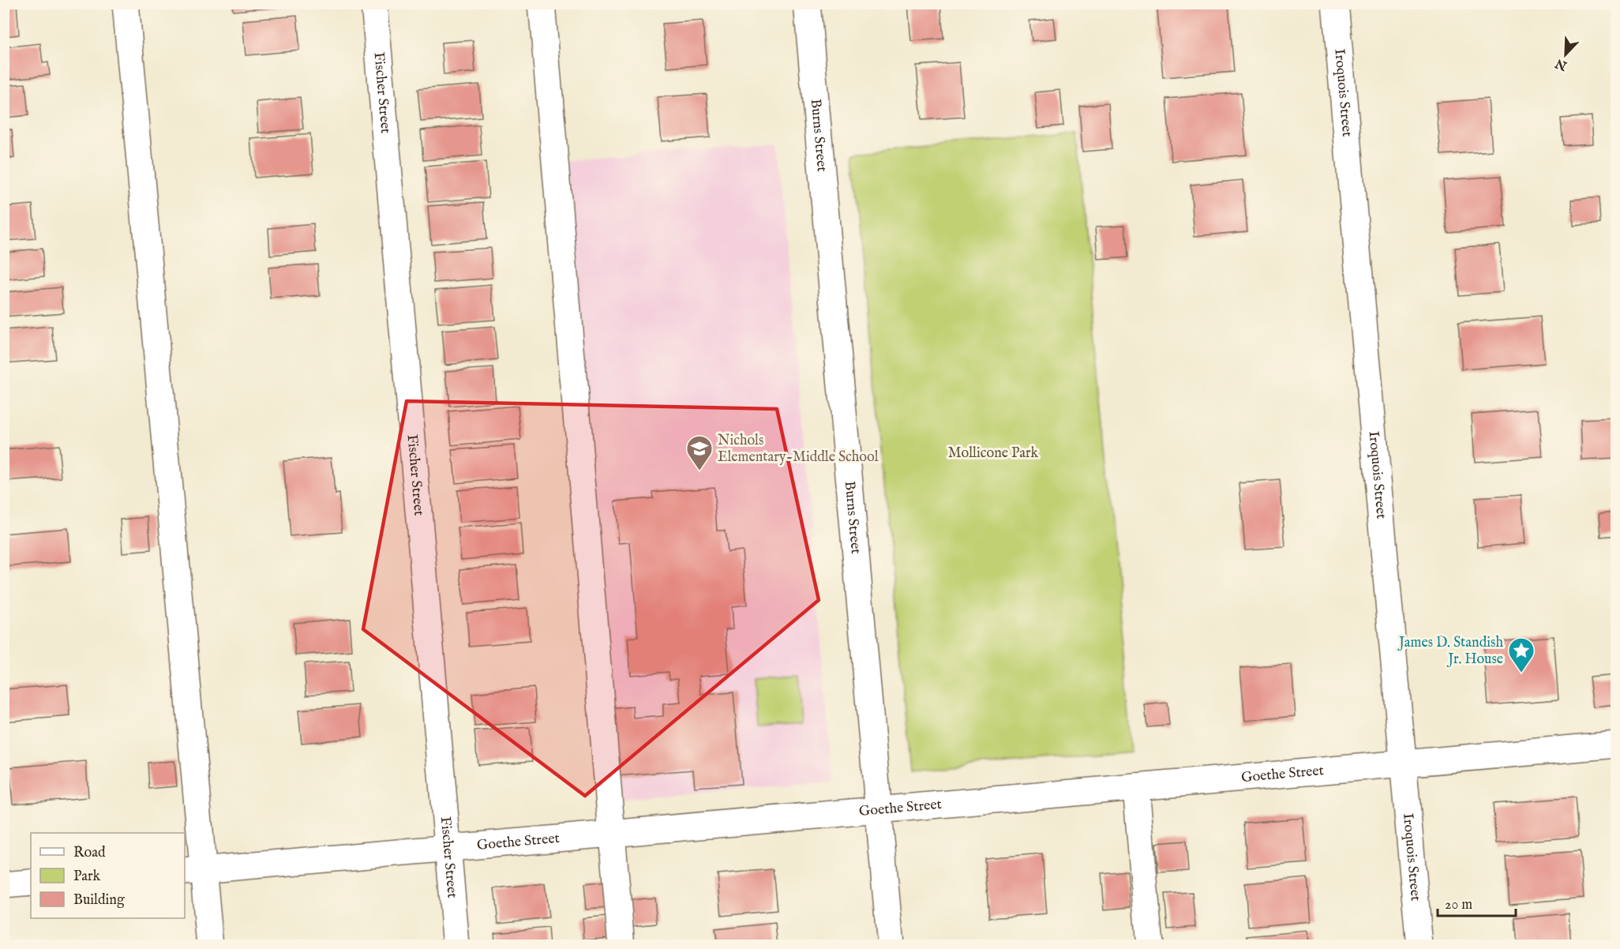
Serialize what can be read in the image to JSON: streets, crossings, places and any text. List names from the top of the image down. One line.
{"streets":{"street":["Fischer Street","Iroquois Street","Burns Street","Goethe Street"]},"crossings":[["Fischer Street","Goethe Street"],["Iroquois Street","Goethe Street"],["Burns Street","Goethe Street"]],"parks":["Mollicone Park"],"places":{"school or university":["Nichols Elementary-Middle School"],"place":["James D. Standish Jr. House"]},"legend":["Road","Park","Building"],"scale_bar":"20 m","north":"bottom left"}
